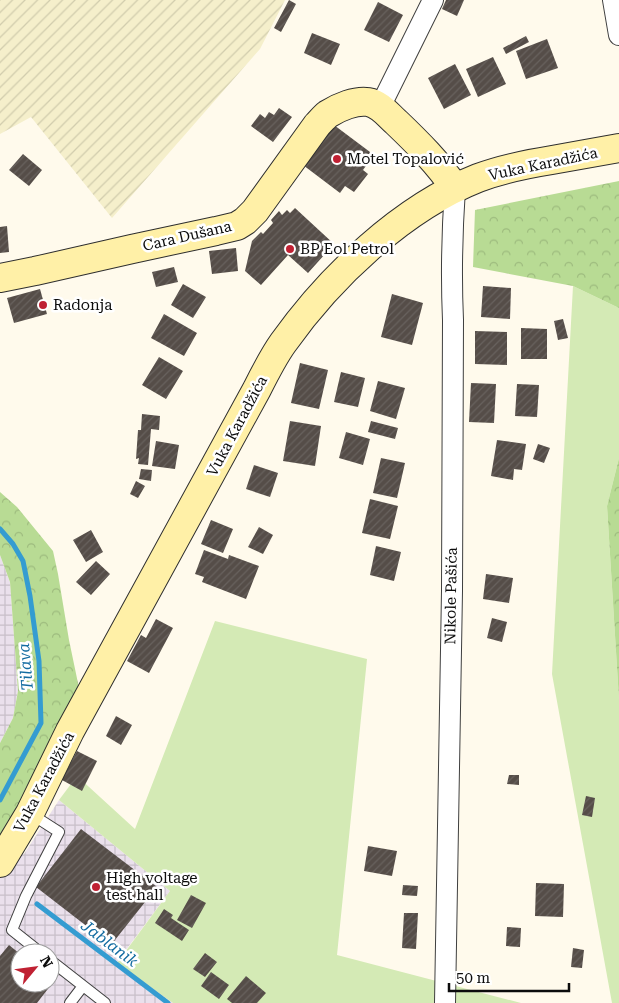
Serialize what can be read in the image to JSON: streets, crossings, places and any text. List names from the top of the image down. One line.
{"streets":{"street":["Vuka Karadžića","Cara Dušana","Nikole Pašića"]},"crossings":[["Vuka Karadžića","Nikole Pašića"]],"water":["Tilava","Jablanik"],"places":["Motel Topalović","BP Eol Petrol","Radonja","High voltage test hall"],"scale_bar":"50 m","north":"top right"}
